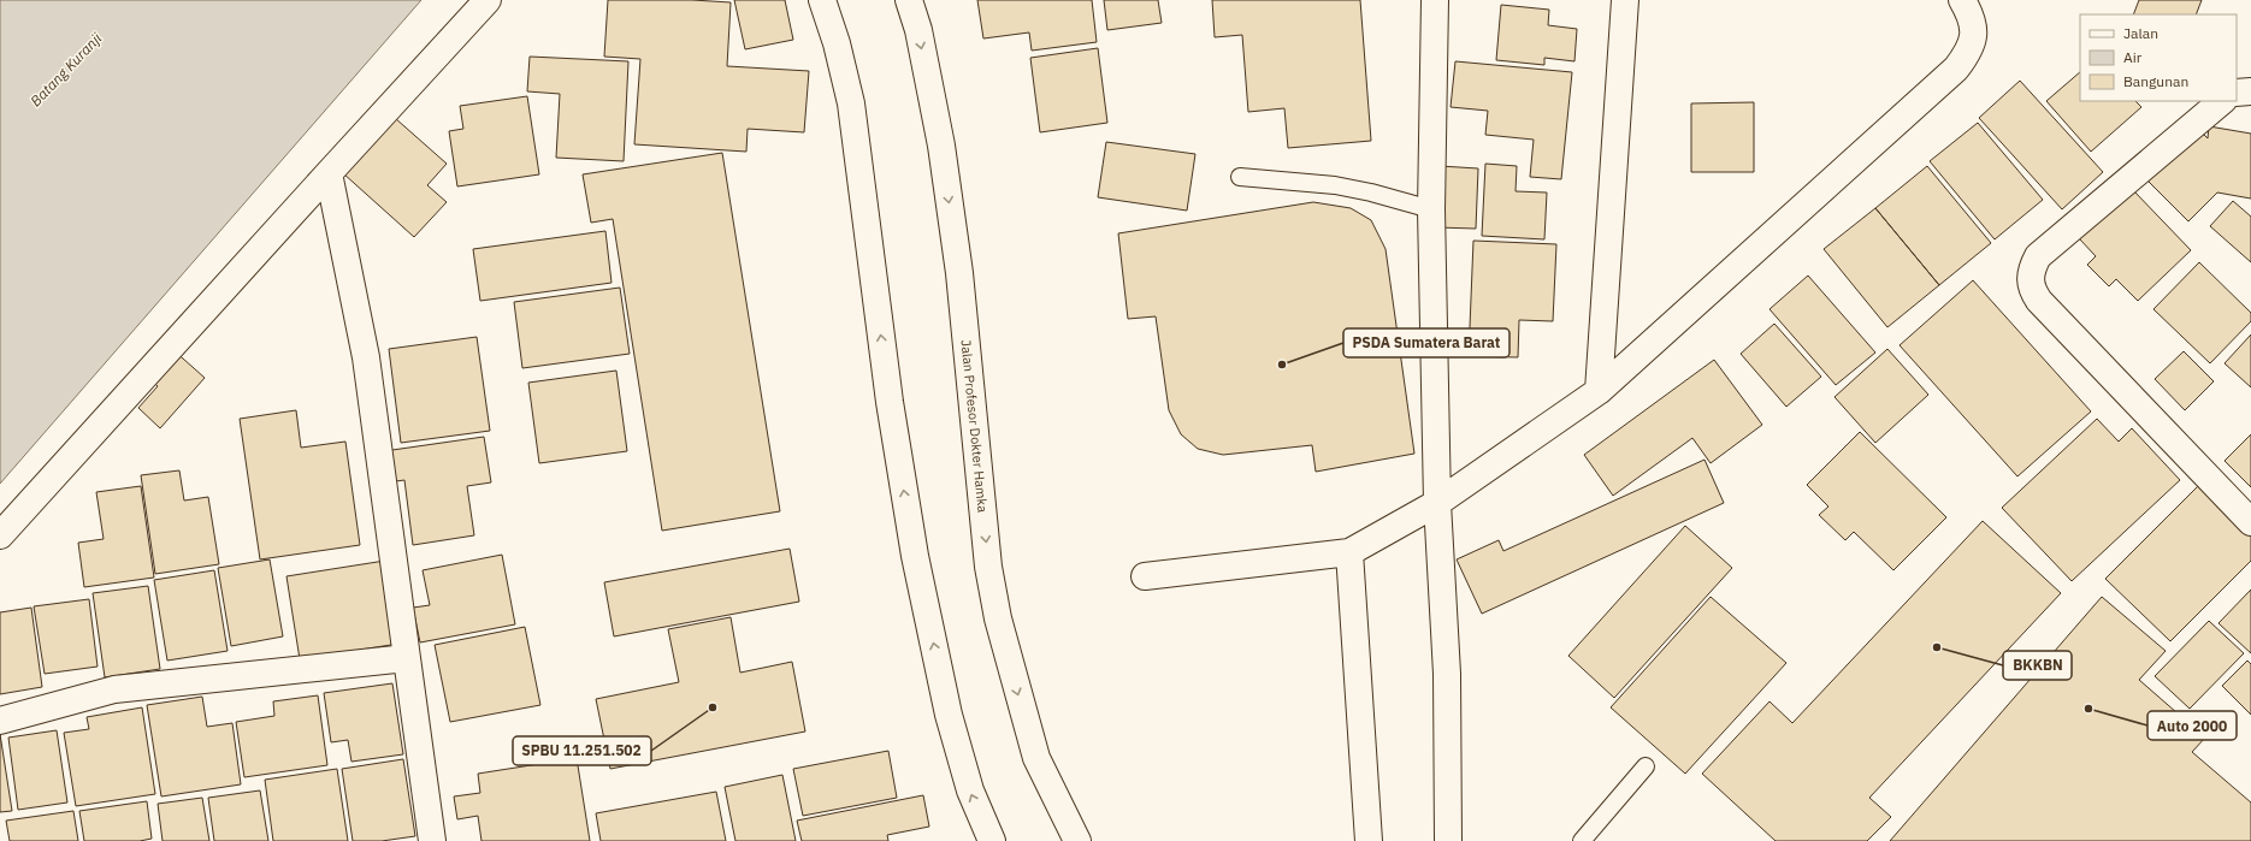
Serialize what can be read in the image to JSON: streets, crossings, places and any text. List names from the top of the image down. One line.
{"streets":{"street":["Jalan Profesor Dokter Hamka"]},"water":["Batang Kuranji"],"places":["PSDA Sumatera Barat","BKKBN","SPBU 11.251.502","Auto 2000"],"legend":["Jalan","Air","Bangunan"]}
